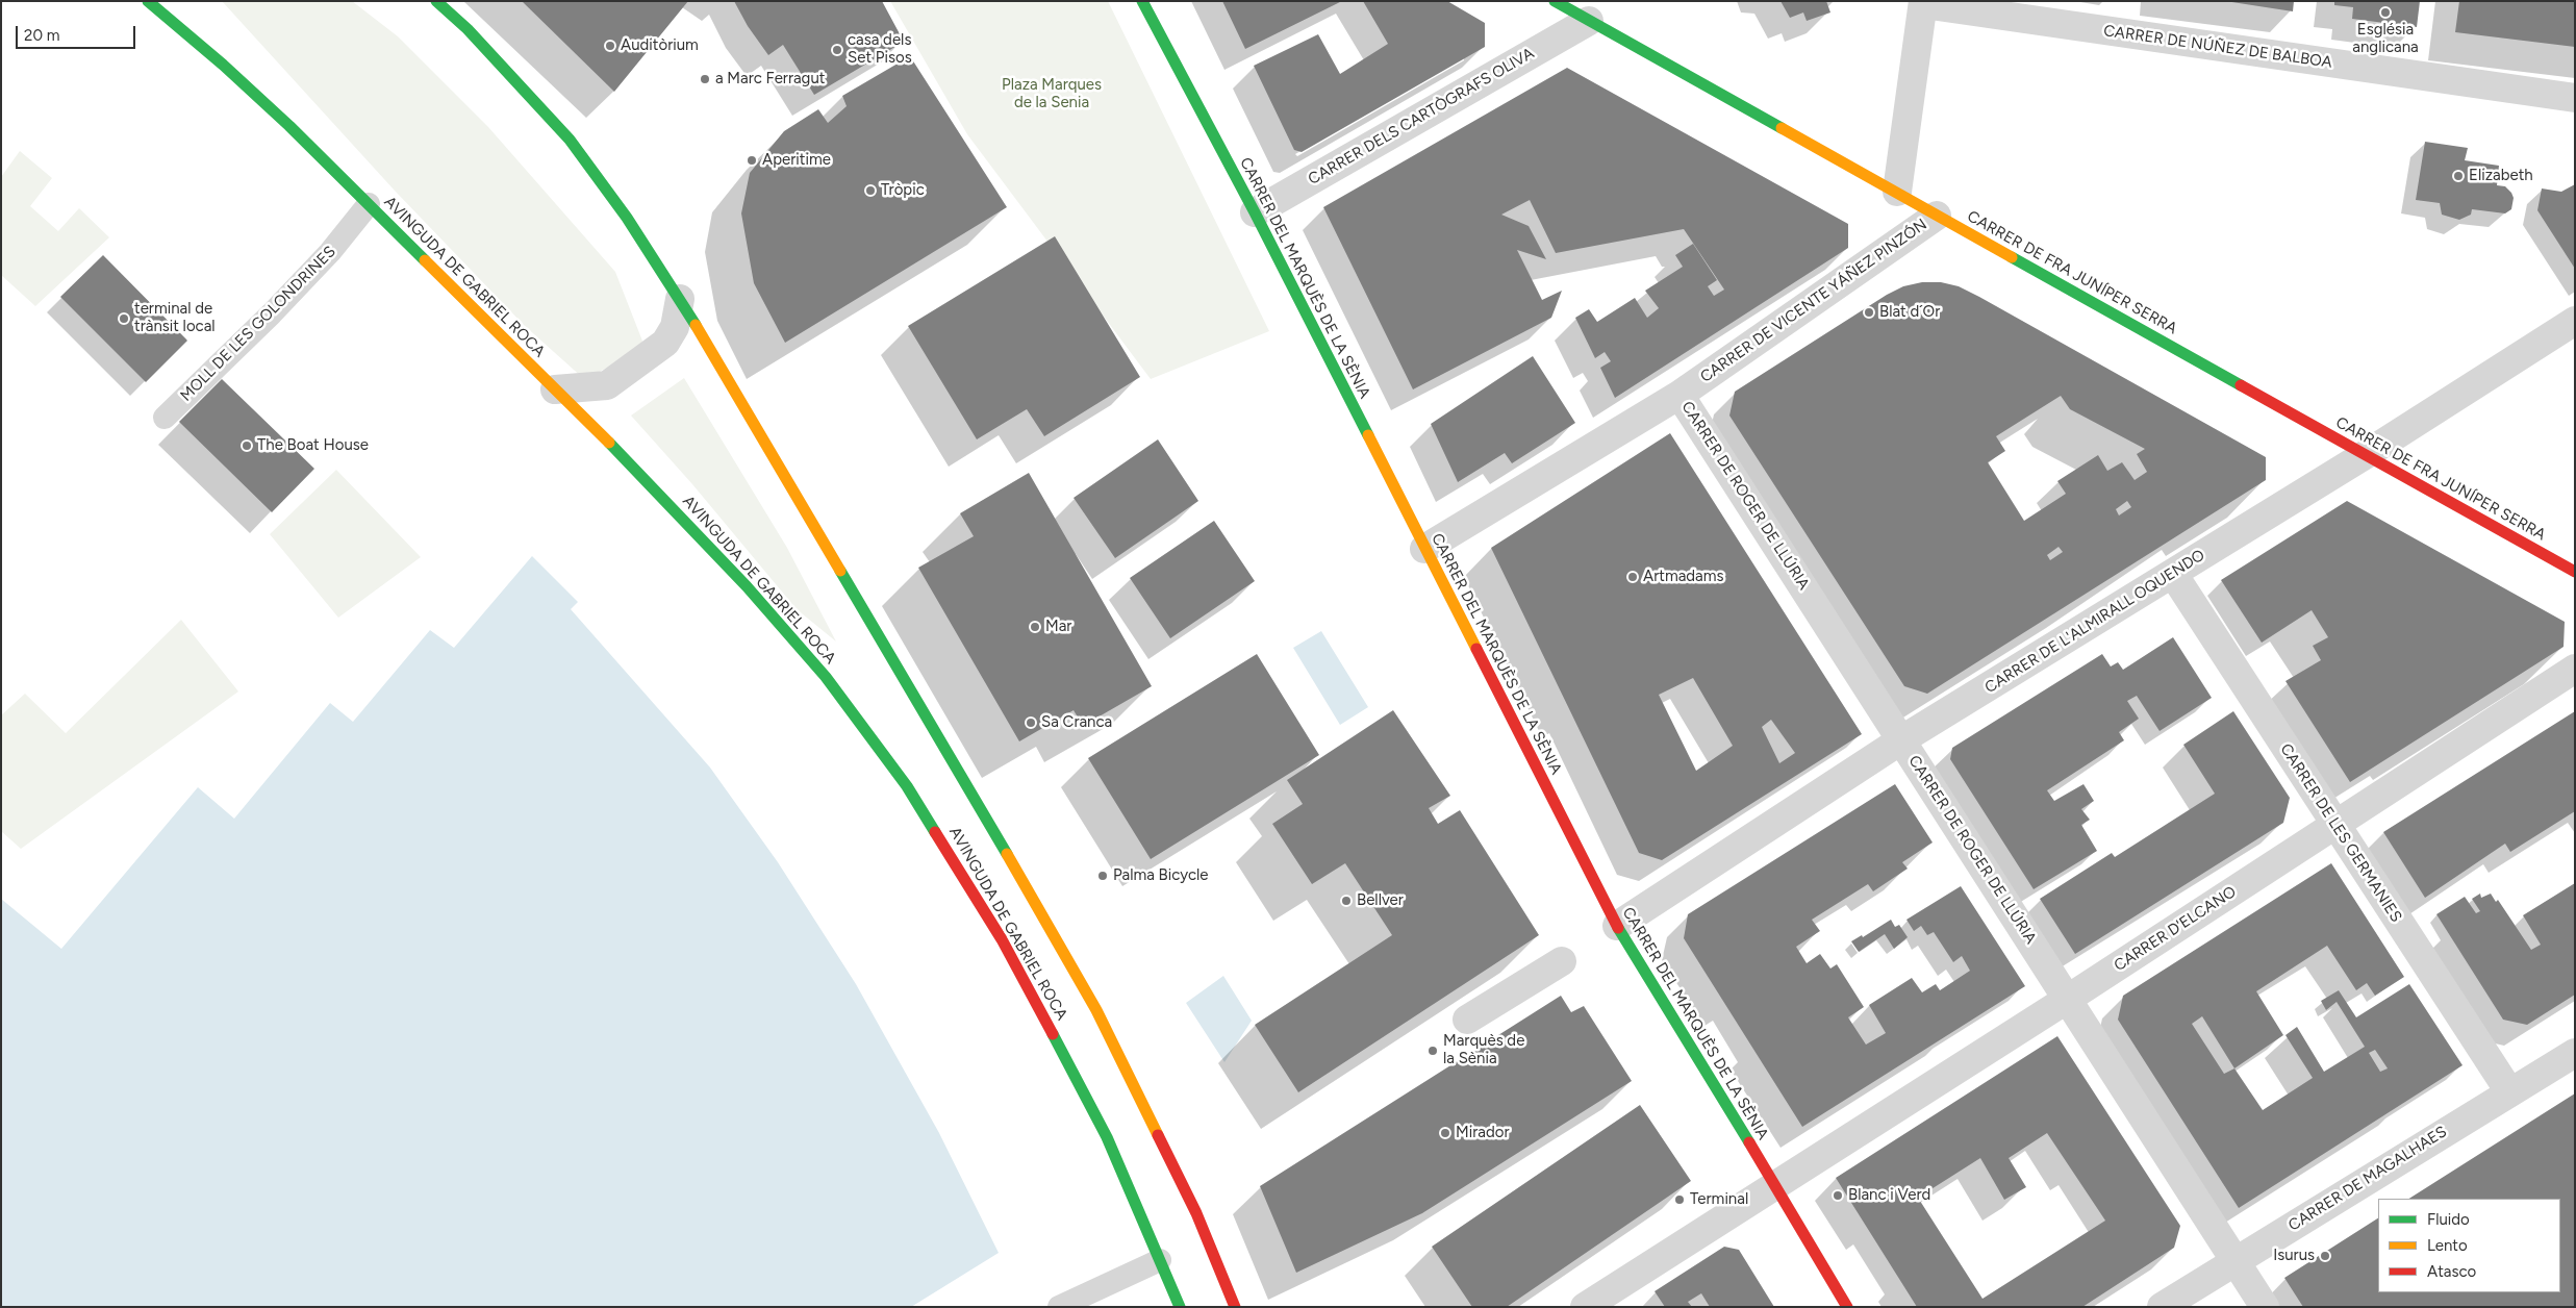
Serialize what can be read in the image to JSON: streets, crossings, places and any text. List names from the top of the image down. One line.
{"streets":{"main road":["CARRER DE FRA JUNÍPER SERRA","AVINGUDA DE GABRIEL ROCA","CARRER DEL MARQUÈS DE LA SÈNIA"],"street":["CARRER DE NÚÑEZ DE BALBOA","CARRER DELS CARTÒGRAFS OLIVA","CARRER DE VICENTE YÁÑEZ PINZÓN","CARRER DE ROGER DE LLÚRIA","CARRER DE L'ALMIRALL OQUENDO","CARRER DE LES GERMANIES","CARRER D'ELCANO","CARRER DE MAGALHAES"],"lane":["MOLL DE LES GOLONDRINES"]},"crossings":[["CARRER DELS CARTÒGRAFS OLIVA","CARRER DE FRA JUNÍPER SERRA"],["CARRER DELS CARTÒGRAFS OLIVA","CARRER DEL MARQUÈS DE LA SÈNIA"],["CARRER DE FRA JUNÍPER SERRA","CARRER DE VICENTE YÁÑEZ PINZÓN"],["CARRER DE FRA JUNÍPER SERRA","CARRER DE L'ALMIRALL OQUENDO"],["AVINGUDA DE GABRIEL ROCA","MOLL DE LES GOLONDRINES"],["CARRER DEL MARQUÈS DE LA SÈNIA","CARRER DE VICENTE YÁÑEZ PINZÓN"],["CARRER DEL MARQUÈS DE LA SÈNIA","CARRER DE L'ALMIRALL OQUENDO"],["CARRER DEL MARQUÈS DE LA SÈNIA","CARRER D'ELCANO"],["CARRER DE VICENTE YÁÑEZ PINZÓN","CARRER DE ROGER DE LLÚRIA"],["CARRER DE ROGER DE LLÚRIA","CARRER DE L'ALMIRALL OQUENDO"],["CARRER DE ROGER DE LLÚRIA","CARRER D'ELCANO"],["CARRER DE ROGER DE LLÚRIA","CARRER DE MAGALHAES"],["CARRER DE L'ALMIRALL OQUENDO","CARRER DE LES GERMANIES"],["CARRER DE LES GERMANIES","CARRER D'ELCANO"],["CARRER DE LES GERMANIES","CARRER DE MAGALHAES"]],"parks":["Plaza Marques de la Senia"],"places":["Església anglicana","Auditòrium","casa dels Set Pisos","a Marc Ferragut","Aperitime","Elizabeth","Tròpic","Blat d´Or","terminal de trànsit local","The Boat House","Artmadams","Mar","Sa Cranca","Palma Bicycle","Bellver","Marquès de la Sènia","Mirador","Blanc i Verd","Terminal","Isurus"],"legend":["Fluido","Lento","Atasco"],"scale_bar":"20 m"}
